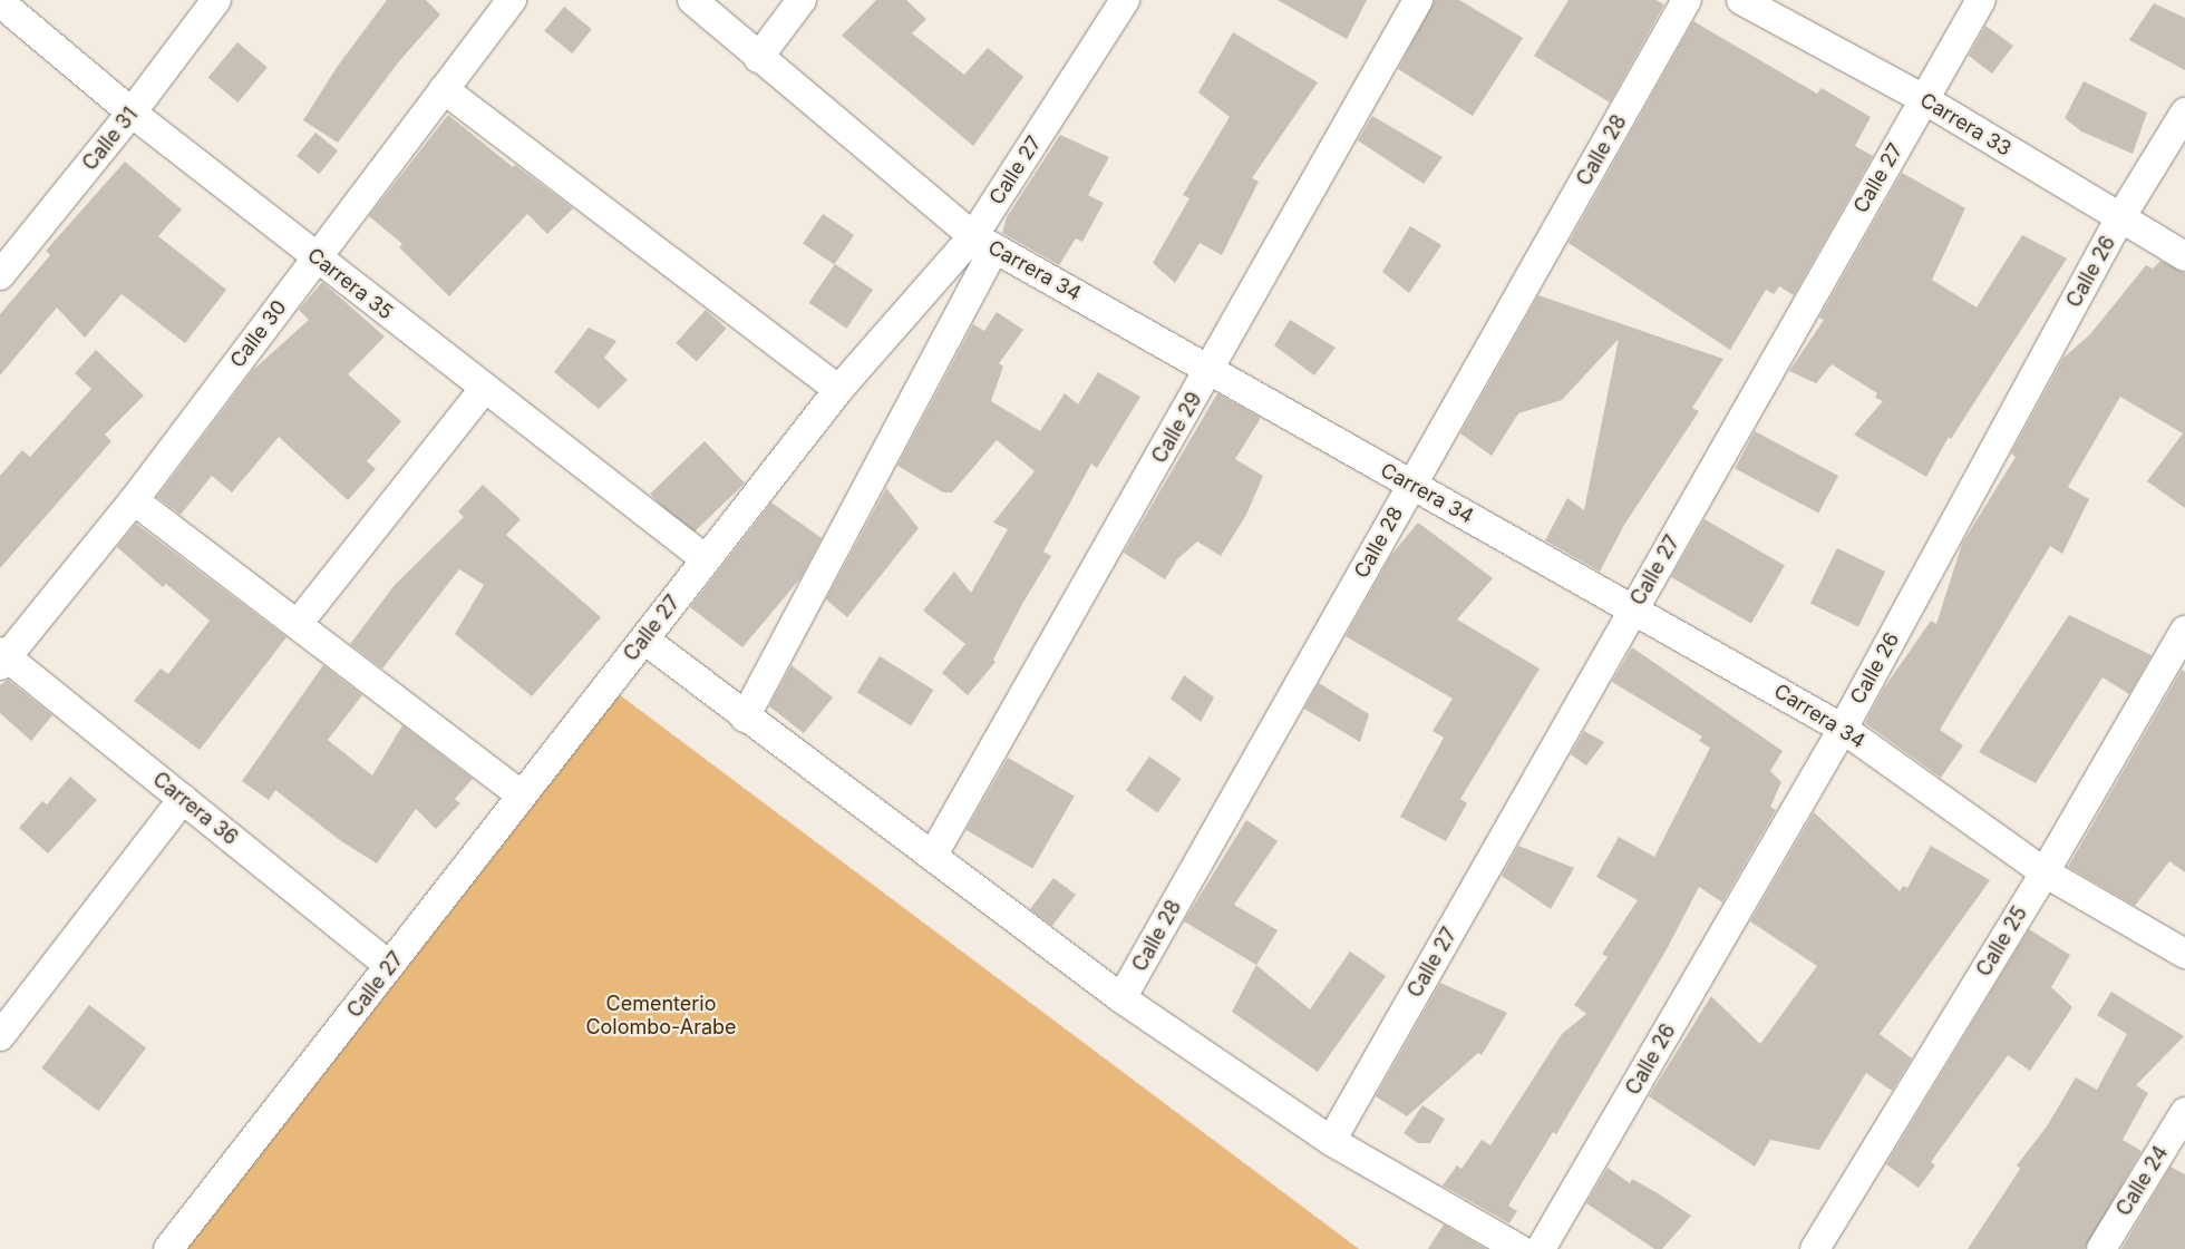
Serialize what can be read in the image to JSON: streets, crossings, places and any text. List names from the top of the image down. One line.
{"streets":{"street":["Carrera 33","Calle 31","Calle 28","Calle 27","Carrera 34","Calle 26","Carrera 35","Calle 30","Calle 29","Carrera 36","Calle 25","Calle 24"]},"crossings":[["Carrera 33","Calle 27"],["Carrera 33","Calle 26"],["Calle 31","Carrera 35"],["Calle 28","Carrera 34"],["Calle 27","Carrera 34"],["Calle 27","Carrera 35"],["Calle 27","Carrera 36"],["Carrera 34","Calle 26"],["Carrera 34","Calle 29"],["Carrera 34","Calle 25"],["Carrera 35","Calle 30"],["Calle 30","Carrera 36"]],"parks":["Cementerio Colombo-Arabe"]}
